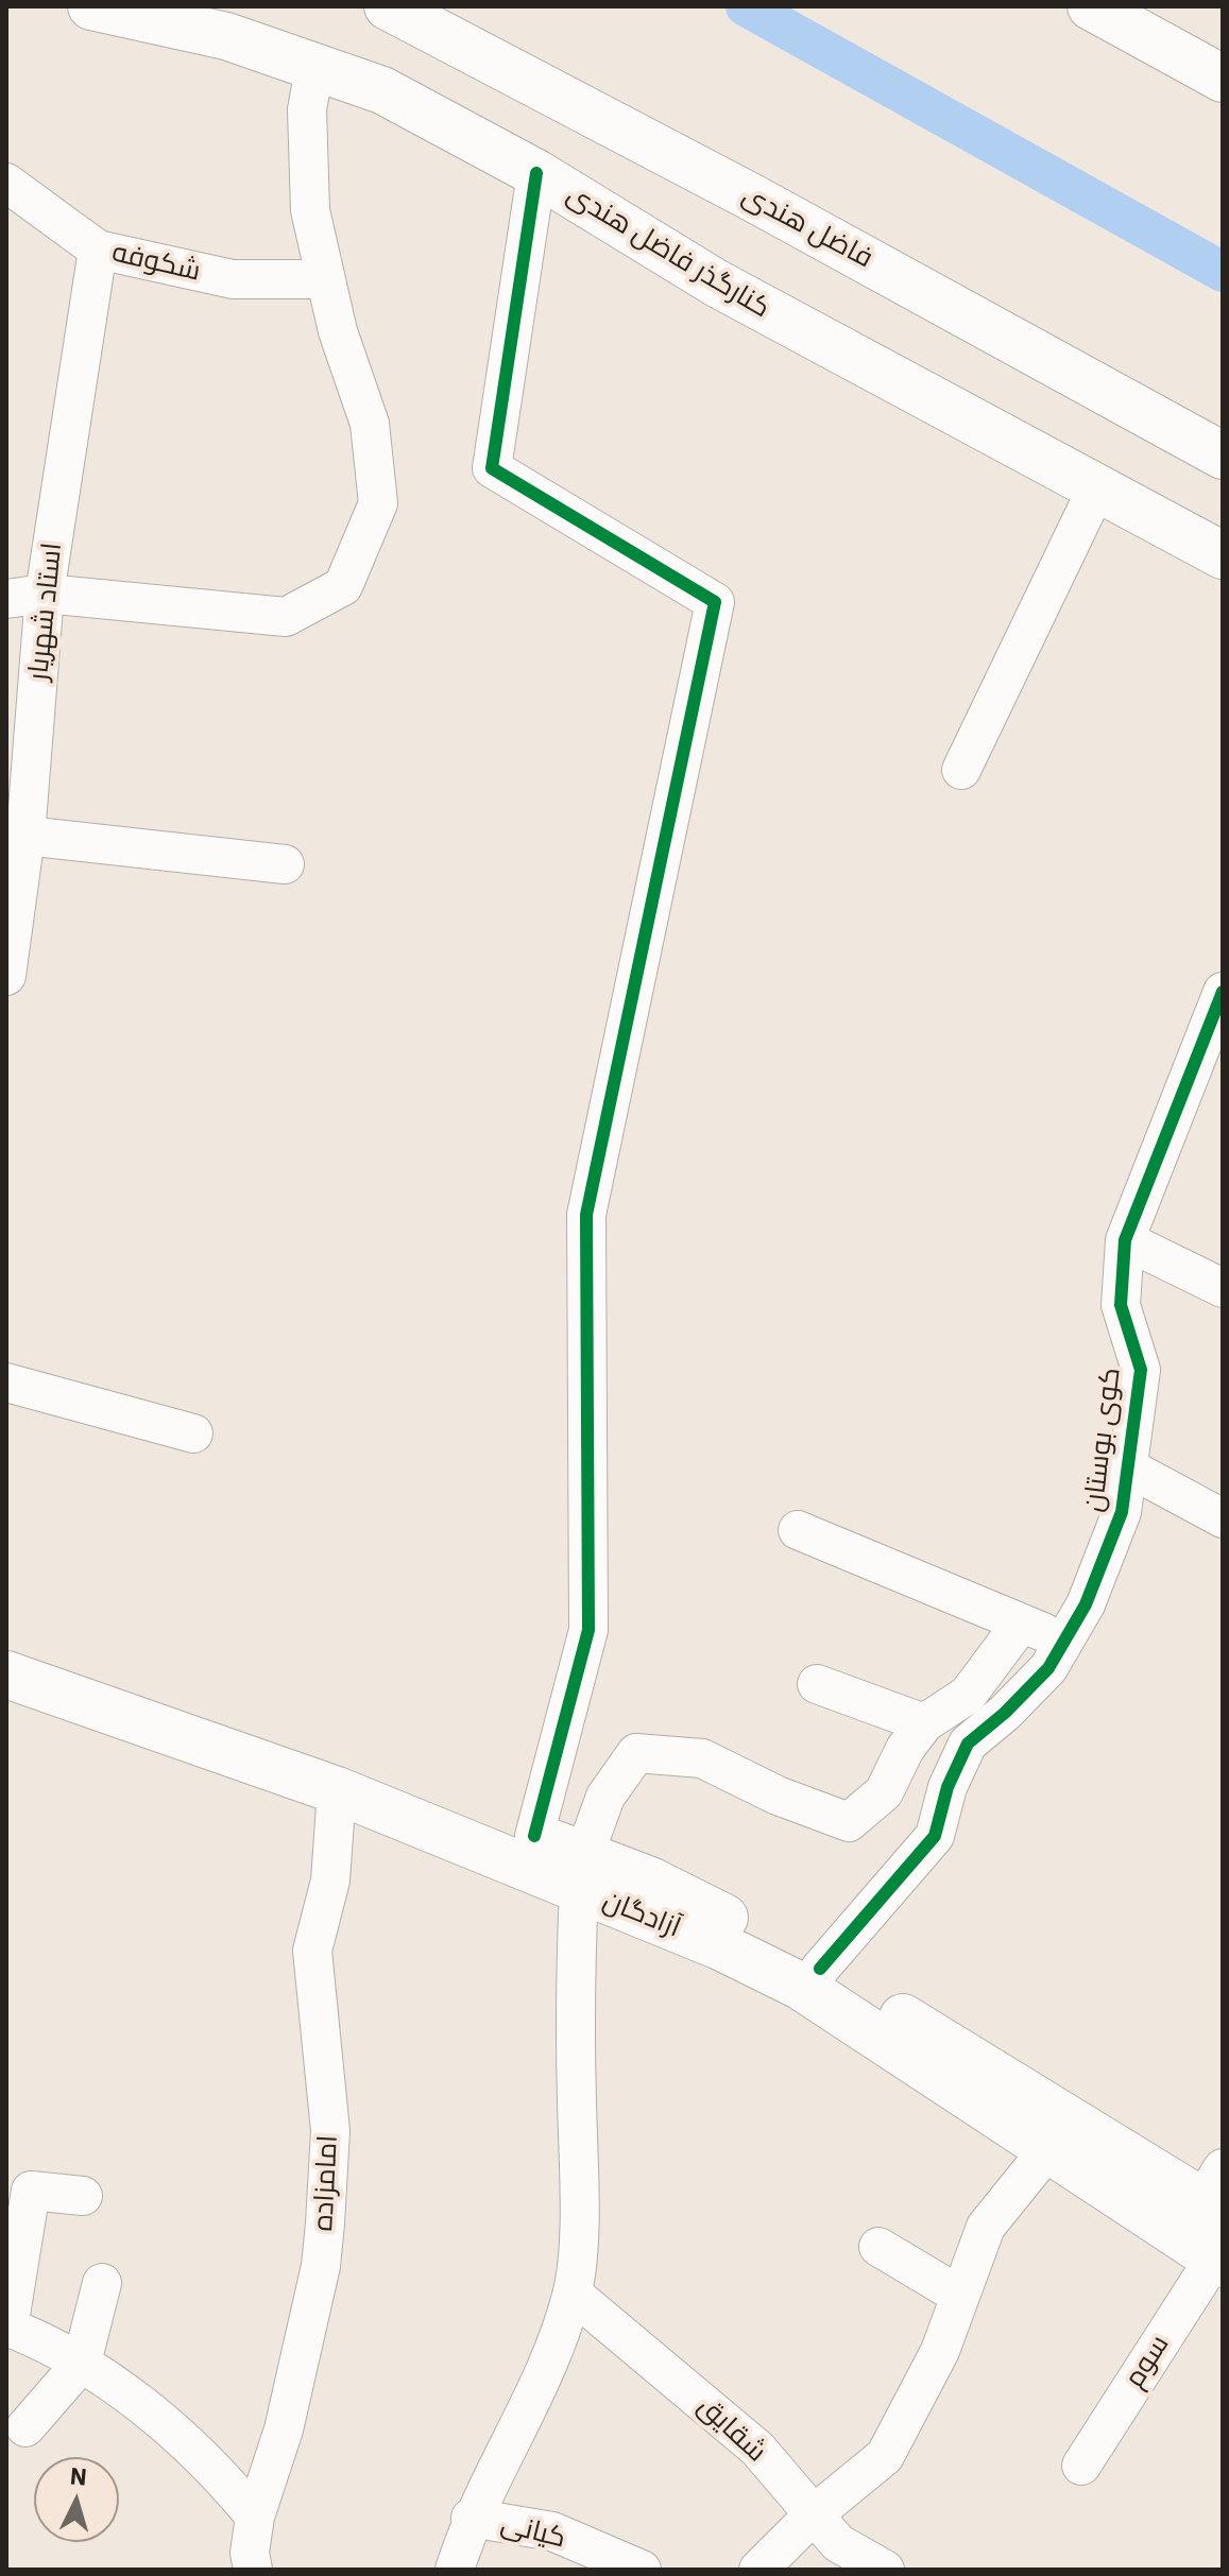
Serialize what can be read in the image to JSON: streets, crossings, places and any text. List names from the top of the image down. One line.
{"streets":{"main road":["فاضل هندی","کنارگذر فاضل هندی","آزادگان"],"street":["شکوفه","استاد شهریار","کوی بوستان","امامزاده","سوم","شقایق","کیانی"]},"crossings":[["شکوفه","استاد شهریار"],["کوی بوستان","آزادگان"],["آزادگان","امامزاده"],["آزادگان","سوم"]],"north":"top"}
